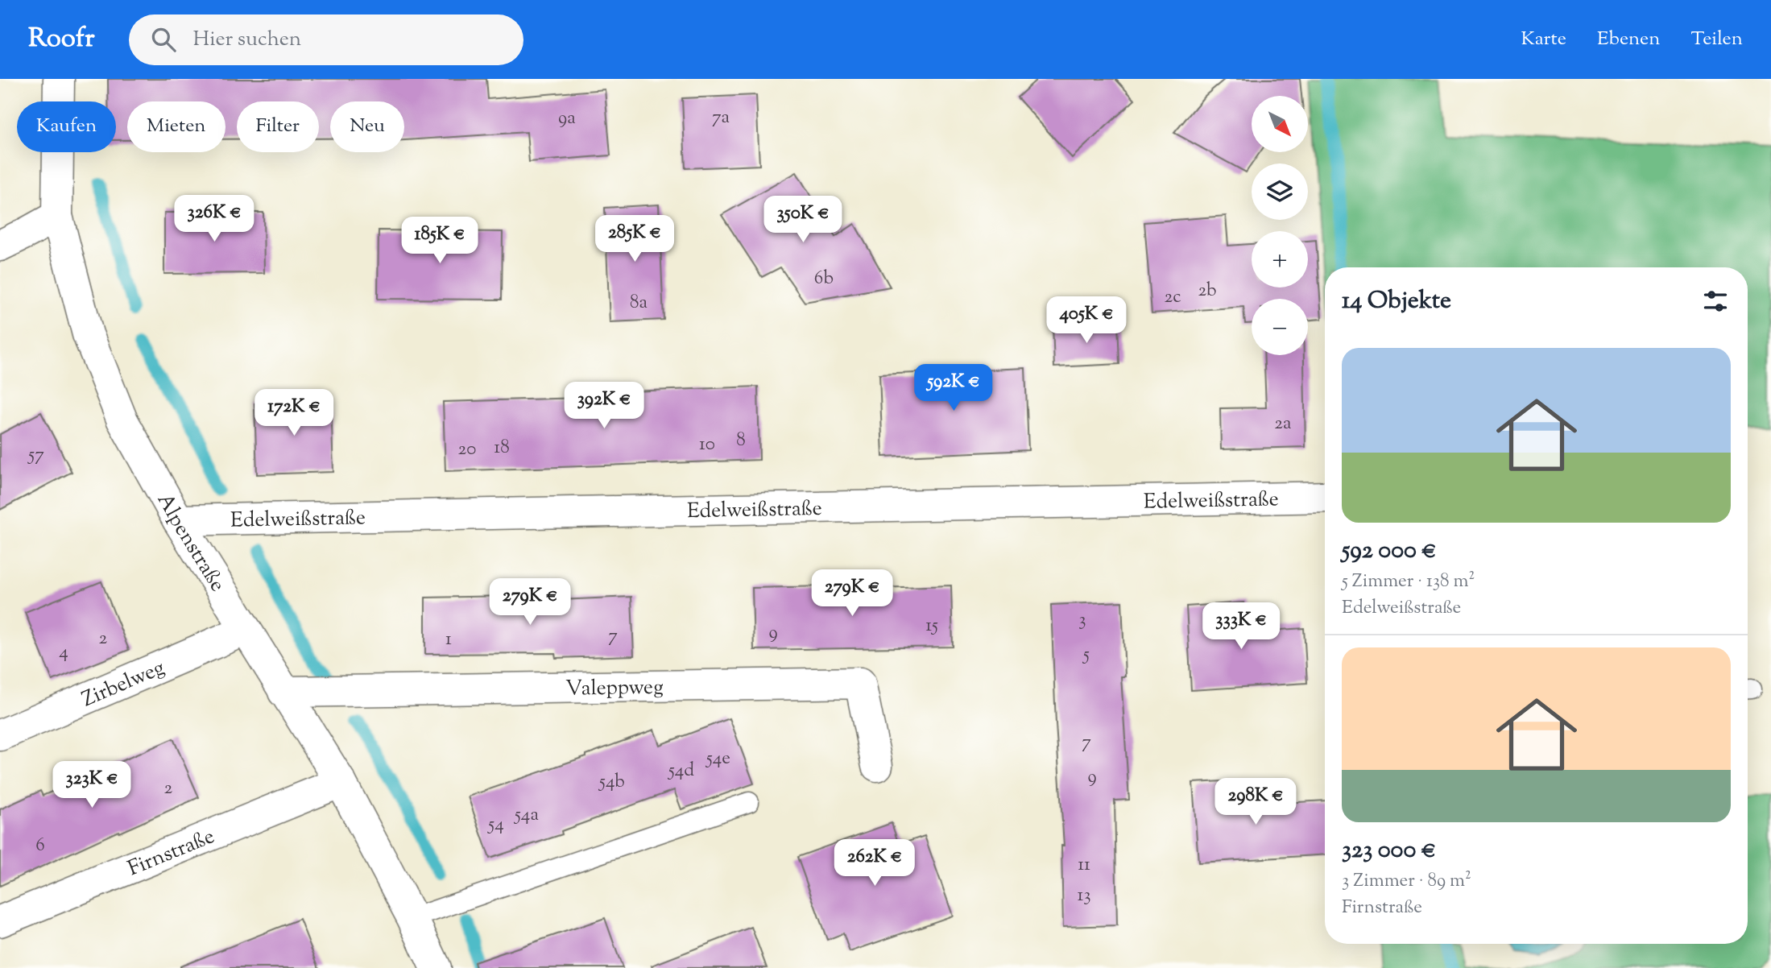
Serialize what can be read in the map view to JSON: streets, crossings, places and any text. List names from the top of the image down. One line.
{"streets":{"street":["Edelweißstraße","Alpenstraße","Zirbelweg","Valeppweg","Firnstraße"]},"crossings":[["Edelweißstraße","Alpenstraße"],["Alpenstraße","Zirbelweg"],["Alpenstraße","Valeppweg"],["Alpenstraße","Firnstraße"]],"house_numbers":["7a","9a","6b","2b","2c","8a","2a","8","10","18","20","57","3","15","9","7","2","1","4","5","7","54e","54d","9","54b","2","54a","54","6","11","13"],"north":"bottom right","page":{"header":"Roofr","search":"Hier suchen","nav":["Karte","Ebenen","Teilen"],"map_buttons":["+","−"],"chip":["Kaufen","Mieten","Filter","Neu"],"price":["326K €","350K €","285K €","185K €","405K €","592K €","392K €","172K €","279K €","279K €","333K €","323K €","298K €","262K €"],"heading":"14 Objekte","list":[{"name":"592 000 €","note":"5 Zimmer · 138 m² · Edelweißstraße"},{"name":"323 000 €","note":"3 Zimmer · 89 m² · Firnstraße"}]}}
